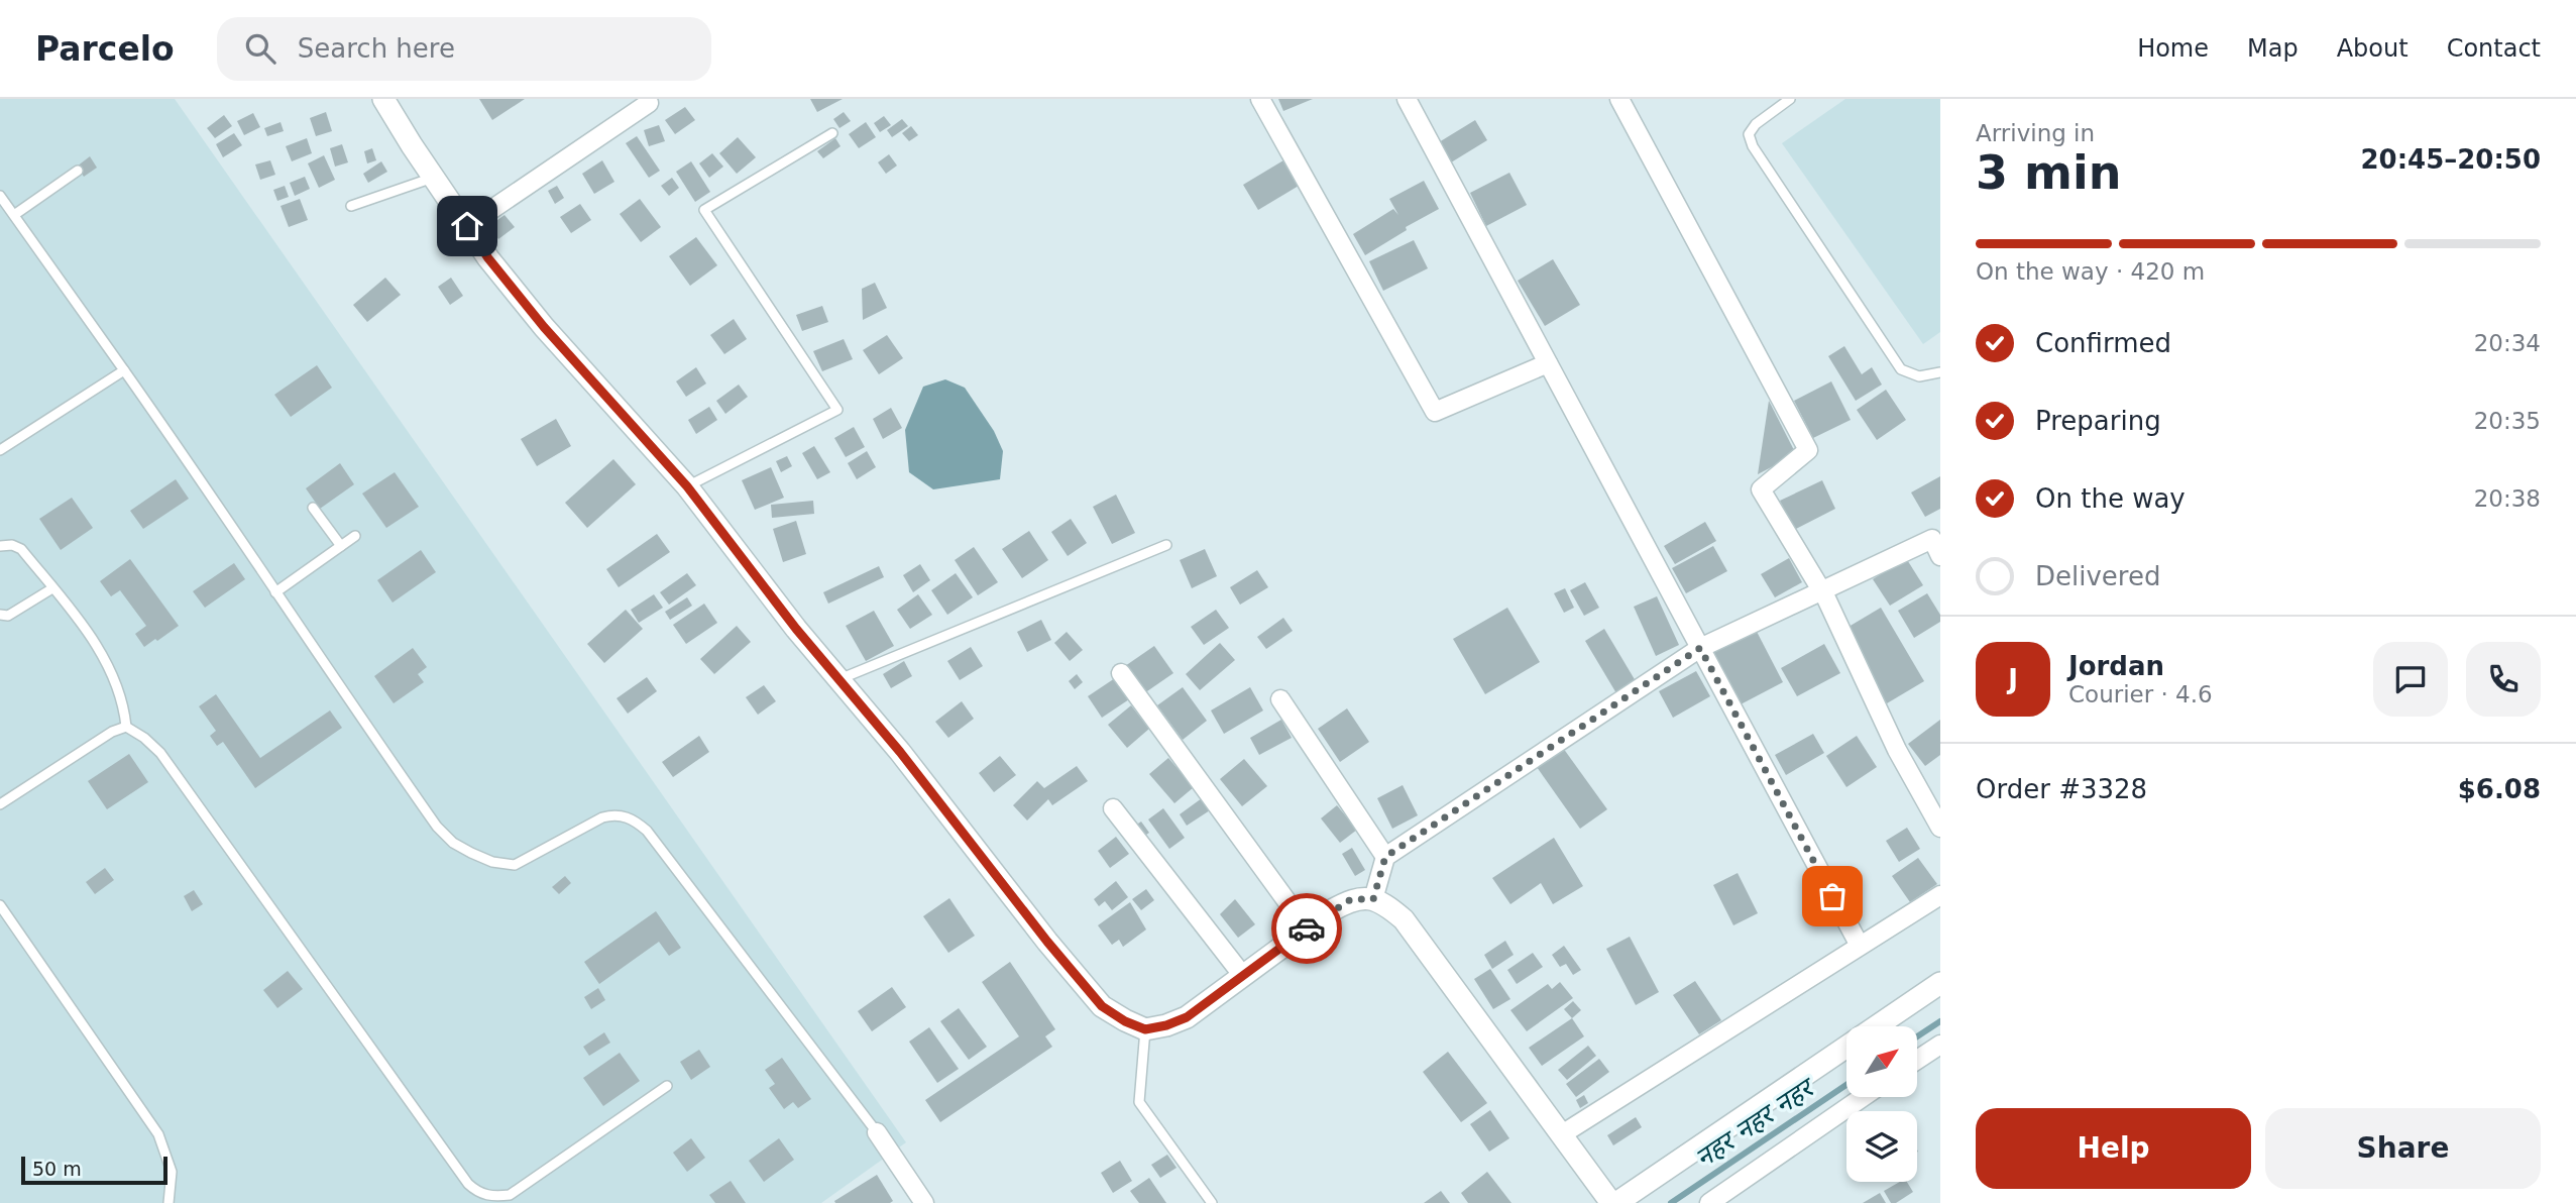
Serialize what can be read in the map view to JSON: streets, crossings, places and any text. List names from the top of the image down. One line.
{"water":["नहर नहर नहर"],"scale_bar":"50 m","north":"top right","page":{"header":"Parcelo","search":"Search here","nav":["Home","Map","About","Contact"],"heading":["3 min","Arriving in","20:45–20:50"],"panel":["Jordan","Courier · 4.6","Order #3328","$6.08"],"bar":"On the way · 420 m","list":[["Confirmed","20:34"],["Preparing","20:35"],["On the way","20:38"],"Delivered"],"round":"J","buttons":["Help","Share"],"scale":"50 m"}}
